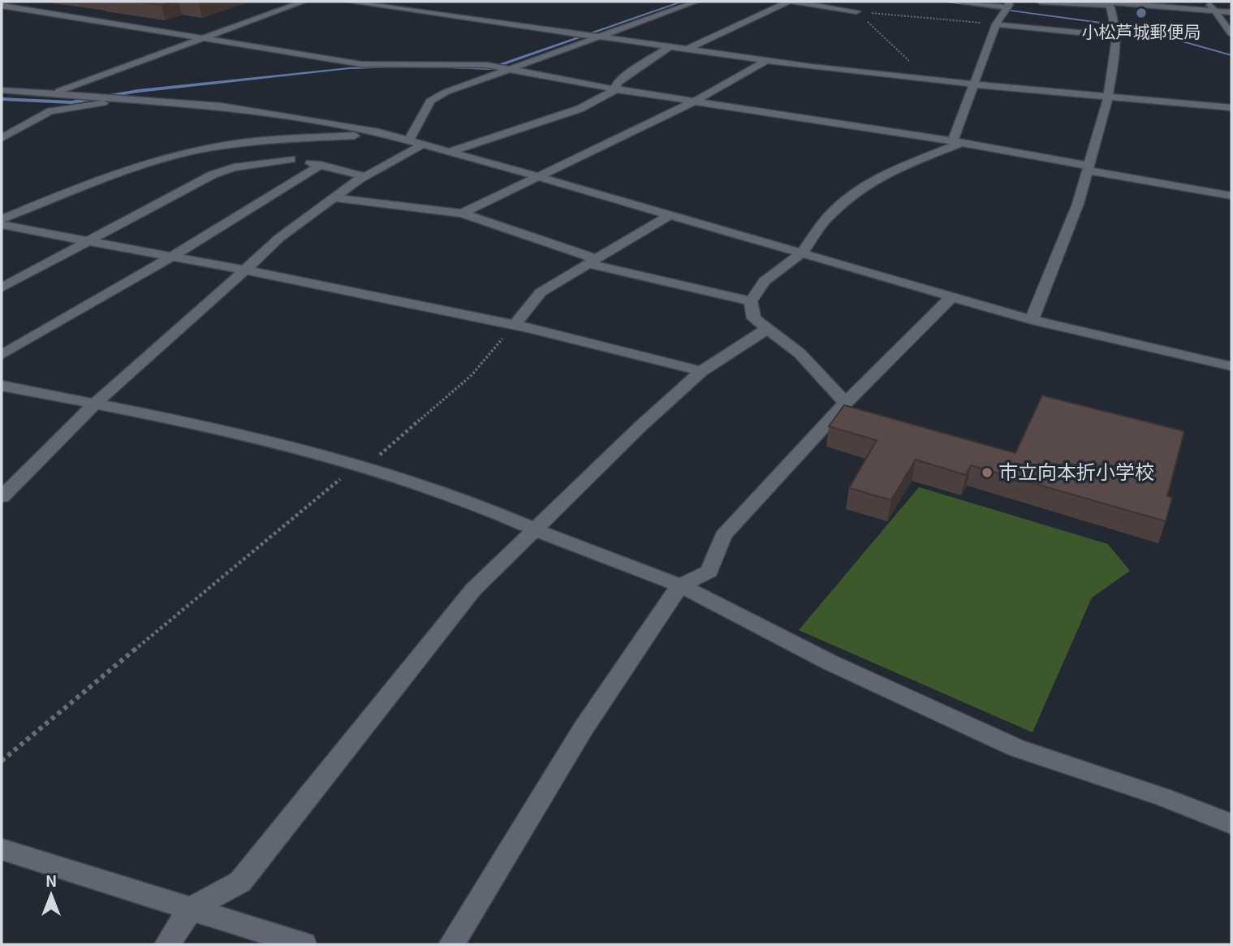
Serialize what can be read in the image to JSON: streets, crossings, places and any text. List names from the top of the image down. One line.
{"places":["小松芦城郵便局","市立向本折小学校"],"north":"top"}
